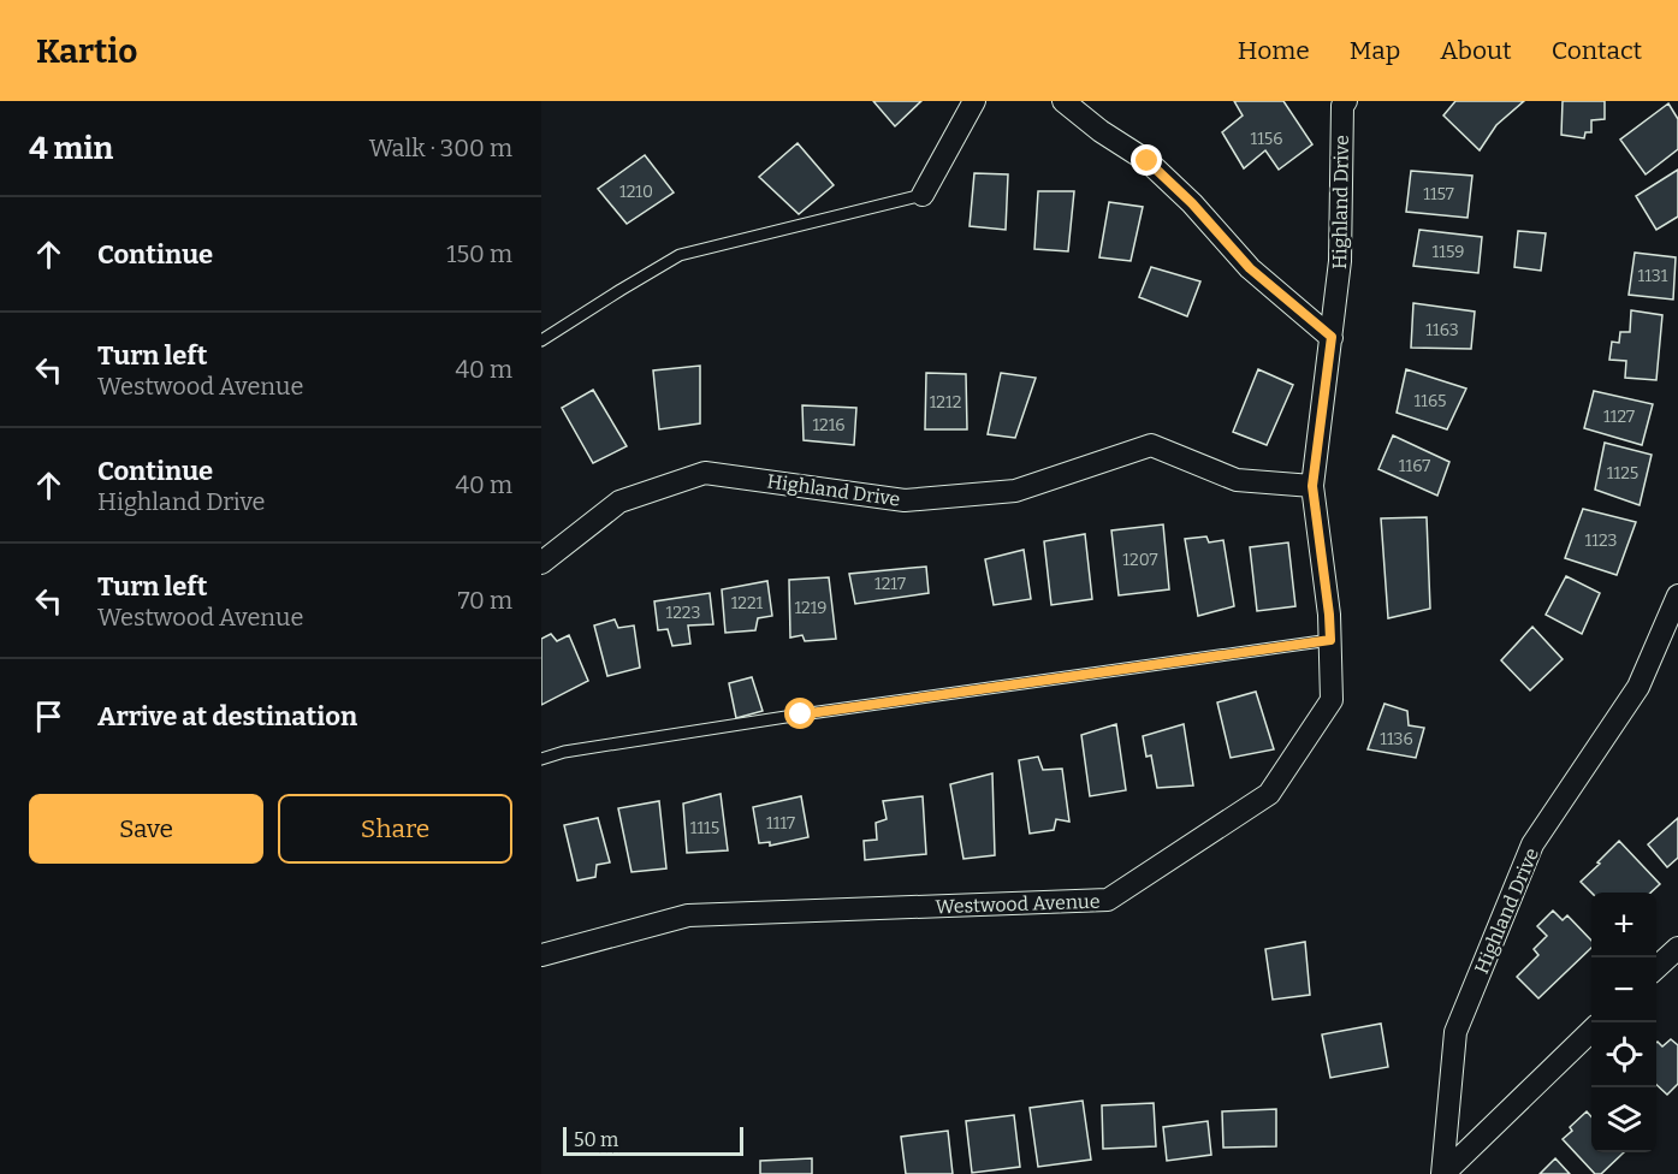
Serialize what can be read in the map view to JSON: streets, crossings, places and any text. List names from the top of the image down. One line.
{"streets":{"street":["Highland Drive","Westwood Avenue"]},"crossings":[["Highland Drive","Westwood Avenue"]],"house_numbers":["1156","1210","1157","1159","1131","1163","1165","1212","1127","1216","1167","1125","1123","1207","1217","1221","1219","1223","1136","1117","1115"],"scale_bar":"50 m","page":{"header":"Kartio","nav":["Home","Map","About","Contact"],"heading":["4 min","Walk · 300 m"],"list":[["Continue","150 m"],["Turn left","Westwood Avenue","40 m"],["Continue","Highland Drive","40 m"],["Turn left","Westwood Avenue","70 m"],"Arrive at destination"],"buttons":["Save","Share"],"map_buttons":["+","−"],"scale":"50 m"}}
